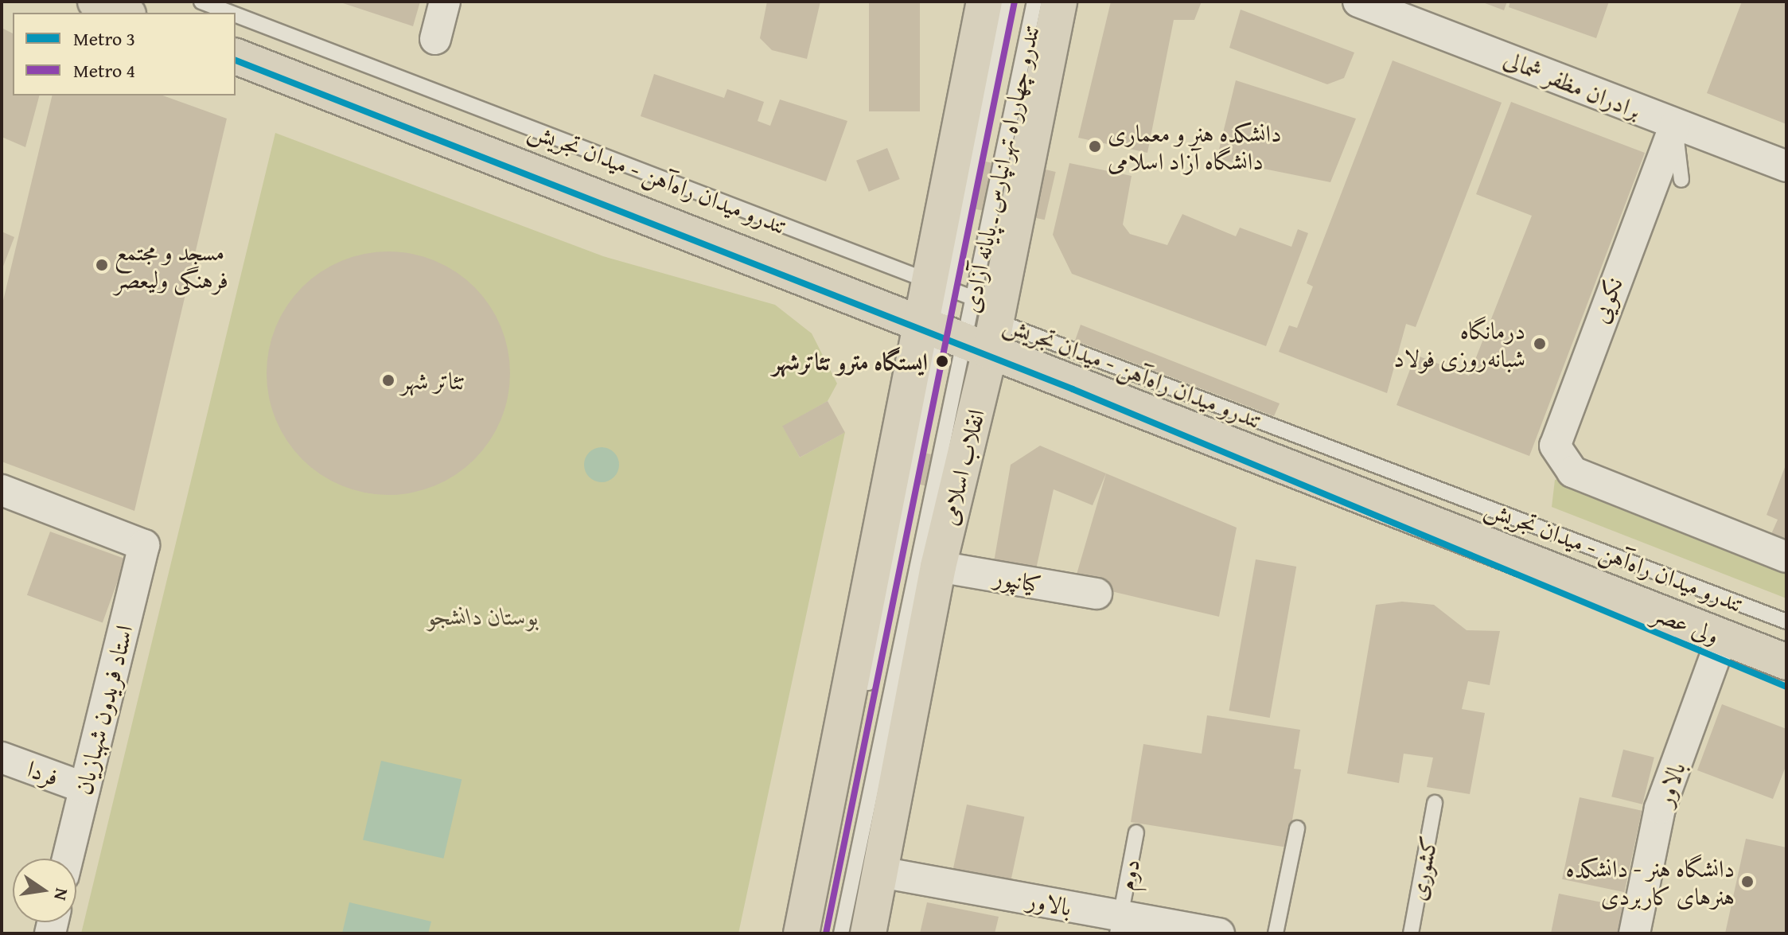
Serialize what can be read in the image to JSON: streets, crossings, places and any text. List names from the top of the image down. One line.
{"streets":{"main road":["انقلاب اسلامی","ولی عصر"],"street":["برادران مظفر شمالی","نکویی","کیانپور","استاد فریدون شهبازیان","فردا","بالاور"],"lane":["تندرو چهارراه تهرانپارس ـ پایانه آزادی","تندرو میدان راه‌آهن - میدان تجریش","کشوری","دوم"]},"crossings":[["برادران مظفر شمالی","نکویی"],["تندرو چهارراه تهرانپارس ـ پایانه آزادی","تندرو میدان راه‌آهن - میدان تجریش"],["تندرو چهارراه تهرانپارس ـ پایانه آزادی","انقلاب اسلامی"],["تندرو چهارراه تهرانپارس ـ پایانه آزادی","ولی عصر"],["تندرو میدان راه‌آهن - میدان تجریش","انقلاب اسلامی"],["تندرو میدان راه‌آهن - میدان تجریش","ولی عصر"],["انقلاب اسلامی","کیانپور"],["انقلاب اسلامی","ولی عصر"],["انقلاب اسلامی","بالاور"],["ولی عصر","بالاور"],["استاد فریدون شهبازیان","فردا"],["بالاور","دوم"]],"parks":["بوستان دانشجو"],"places":["دانشکده هنر و معماری دانشگاه آزاد اسلامی","مسجد و مجتمع فرهنگی ولیعصر","درمانگاه شبانه‌روزی فولاد","ایستگاه مترو تئاترشهر","تئاتر شهر","دانشگاه هنر - دانشکده هنرهای کاربردی"],"lines":["metro line 4","metro line 3"],"legend":["Metro 3","Metro 4"],"north":"right"}
